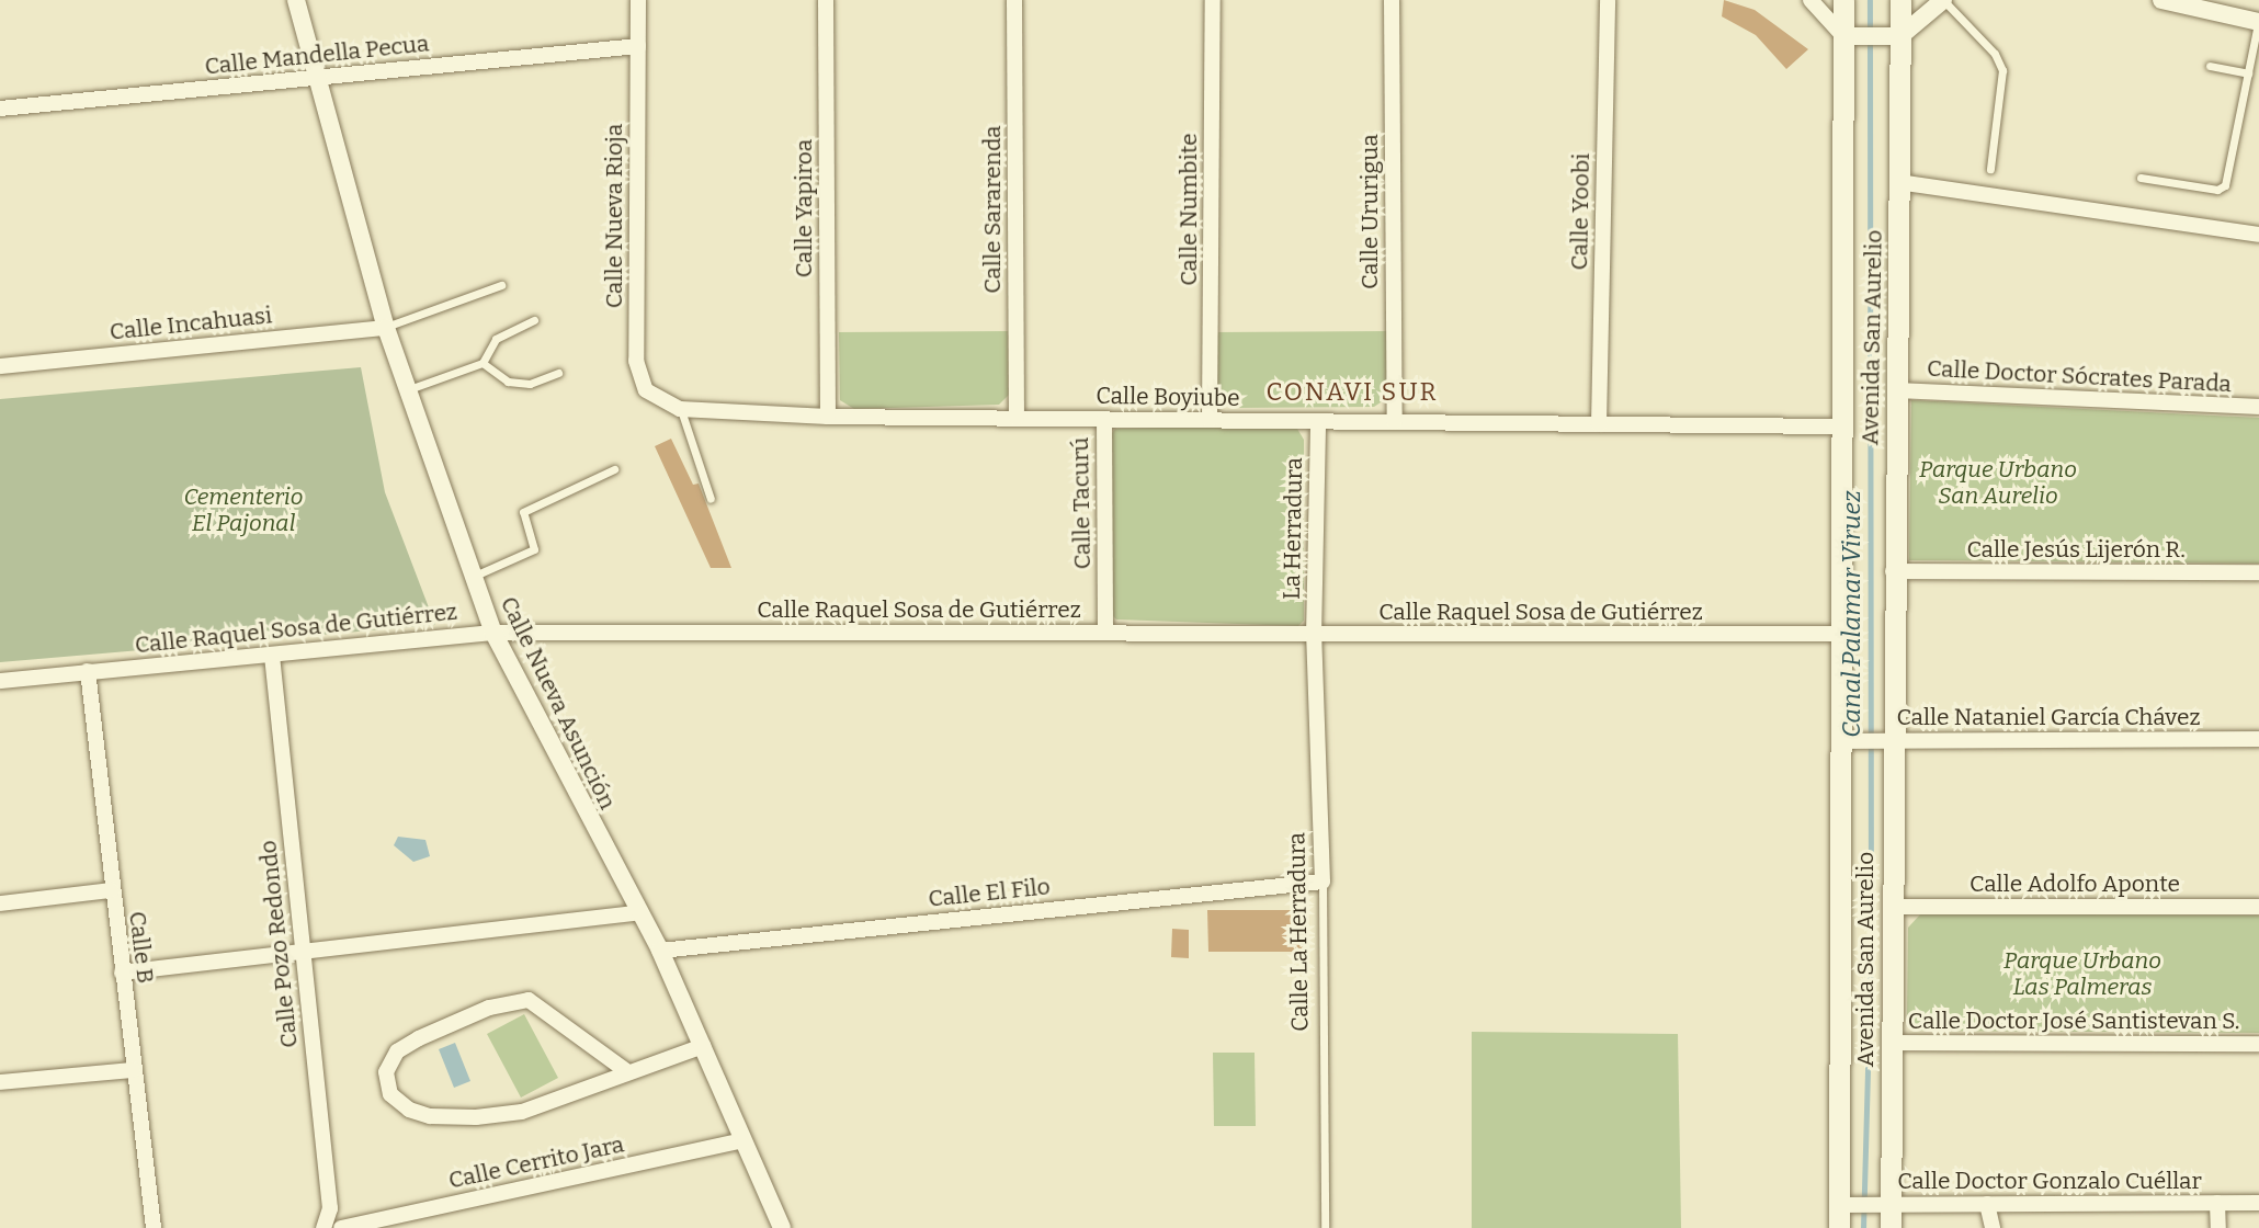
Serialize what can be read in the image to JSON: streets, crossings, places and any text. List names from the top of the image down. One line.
{"streets":{"main road":["Avenida San Aurelio"],"street":["Calle Mandella Pecua","Calle Yapiroa","Calle Sararenda","Calle Numbite","Calle Ururigua","Calle Yoobi","Calle Nueva Rioja","Calle Incahuasi","Calle Doctor Sócrates Parada","Calle Boyiube","Calle Tacurú","La Herradura","Calle Jesús Lijerón R.","Calle Raquel Sosa de Gutiérrez","Calle Nueva Asunción","Calle Nataniel García Chávez","Calle Adolfo Aponte","Calle El Filo","Calle La Herradura","Calle Pozo Redondo","Calle B","Calle Doctor José Santistevan S.","Calle Cerrito Jara","Calle Doctor Gonzalo Cuéllar"]},"crossings":[["Calle Mandella Pecua","Calle Nueva Rioja"],["Calle Mandella Pecua","Calle Nueva Asunción"],["Calle Yapiroa","Calle Boyiube"],["Calle Sararenda","Calle Boyiube"],["Calle Numbite","Calle Boyiube"],["Calle Ururigua","Calle Boyiube"],["Calle Yoobi","Calle Boyiube"],["Calle Nueva Rioja","Calle Boyiube"],["Calle Incahuasi","Calle Nueva Asunción"],["Avenida San Aurelio","Calle Doctor Sócrates Parada"],["Avenida San Aurelio","Calle Boyiube"],["Avenida San Aurelio","Calle Jesús Lijerón R."],["Avenida San Aurelio","Calle Raquel Sosa de Gutiérrez"],["Avenida San Aurelio","Calle Nataniel García Chávez"],["Avenida San Aurelio","Calle Adolfo Aponte"],["Avenida San Aurelio","Calle Doctor José Santistevan S."],["Avenida San Aurelio","Calle Doctor Gonzalo Cuéllar"],["Calle Boyiube","Calle Tacurú"],["Calle Boyiube","La Herradura"],["Calle Tacurú","Calle Raquel Sosa de Gutiérrez"],["La Herradura","Calle Raquel Sosa de Gutiérrez"],["La Herradura","Calle La Herradura"],["Calle Raquel Sosa de Gutiérrez","Calle Nueva Asunción"],["Calle Raquel Sosa de Gutiérrez","Calle La Herradura"],["Calle Raquel Sosa de Gutiérrez","Calle Pozo Redondo"],["Calle Raquel Sosa de Gutiérrez","Calle B"],["Calle Nueva Asunción","Calle El Filo"],["Calle Nueva Asunción","Calle Cerrito Jara"],["Calle El Filo","Calle La Herradura"]],"districts":["CONAVI SUR"],"water":["Canal Palamar Viruez"],"parks":["Parque Urbano San Aurelio","Cementerio El Pajonal","Parque Urbano Las Palmeras"]}
